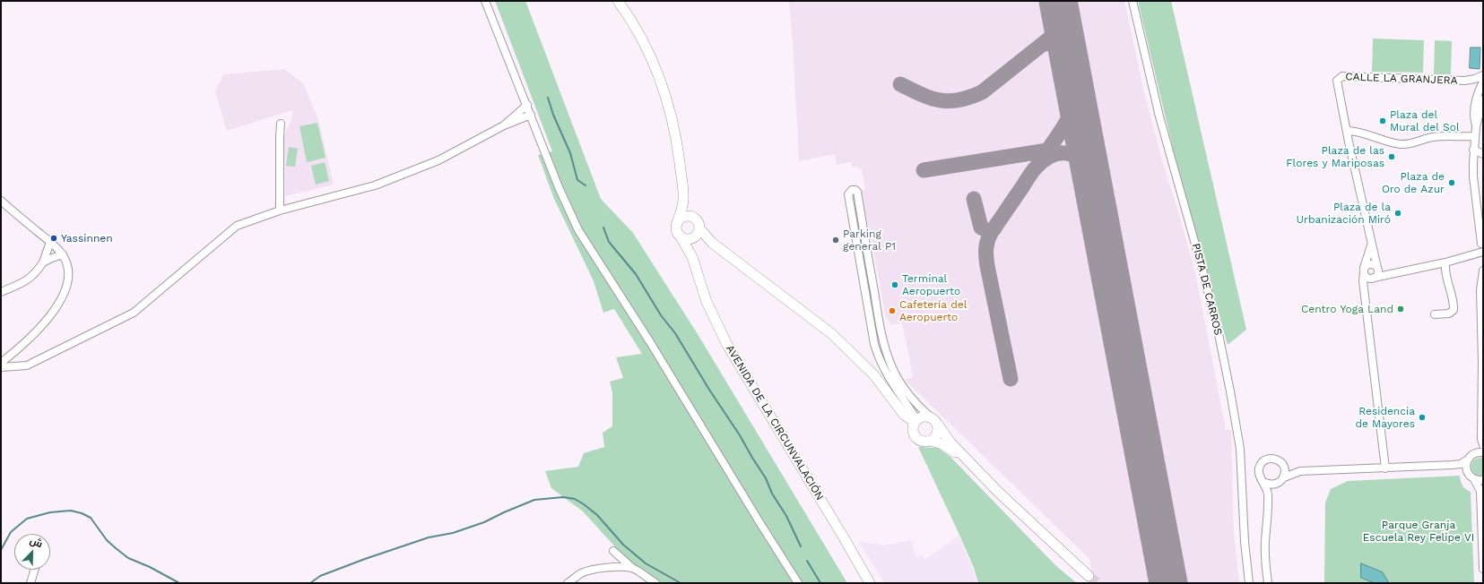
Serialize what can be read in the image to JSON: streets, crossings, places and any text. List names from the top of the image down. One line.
{"streets":{"main road":["AVENIDA DE LA CIRCUNVALACIÓN"],"street":["CALLE LA GRANJERA","PISTA DE CARROS"]},"parks":["Parque Granja Escuela Rey Felipe VI"],"places":["Plaza del Mural del Sol","Plaza de las Flores y Mariposas","Plaza de Oro de Azur","Plaza de la Urbanización Miró","Yassinnen","Parking general P1","Terminal Aeropuerto","Centro Yoga Land","Cafetería del Aeropuerto","Residencia de Mayores"],"north":"top right"}
